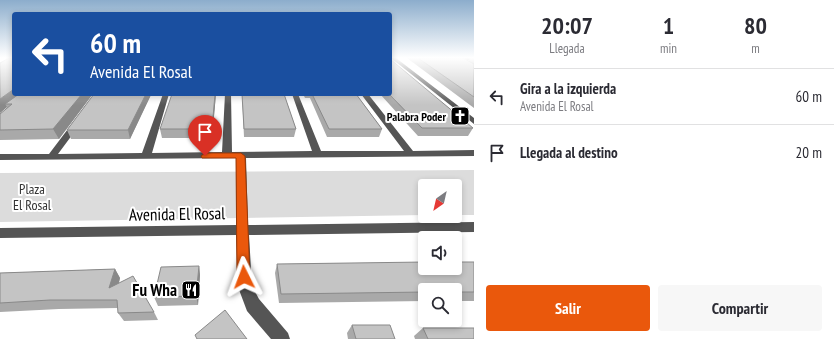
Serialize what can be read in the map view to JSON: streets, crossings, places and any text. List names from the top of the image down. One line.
{"streets":{"street":["Avenida El Rosal"]},"parks":["Plaza El Rosal"],"places":{"church":["Palabra Poder"],"restaurant":["Fu Wha"]},"north":"bottom left","page":{"eta":["20:07","Llegada","1","min","80","m"],"turn":["60 m","Avenida El Rosal"],"list":[{"name":"Gira a la izquierda","note":"Avenida El Rosal","value":"60 m"},{"name":"Llegada al destino","value":"20 m"}],"buttons":["Salir","Compartir"]}}
